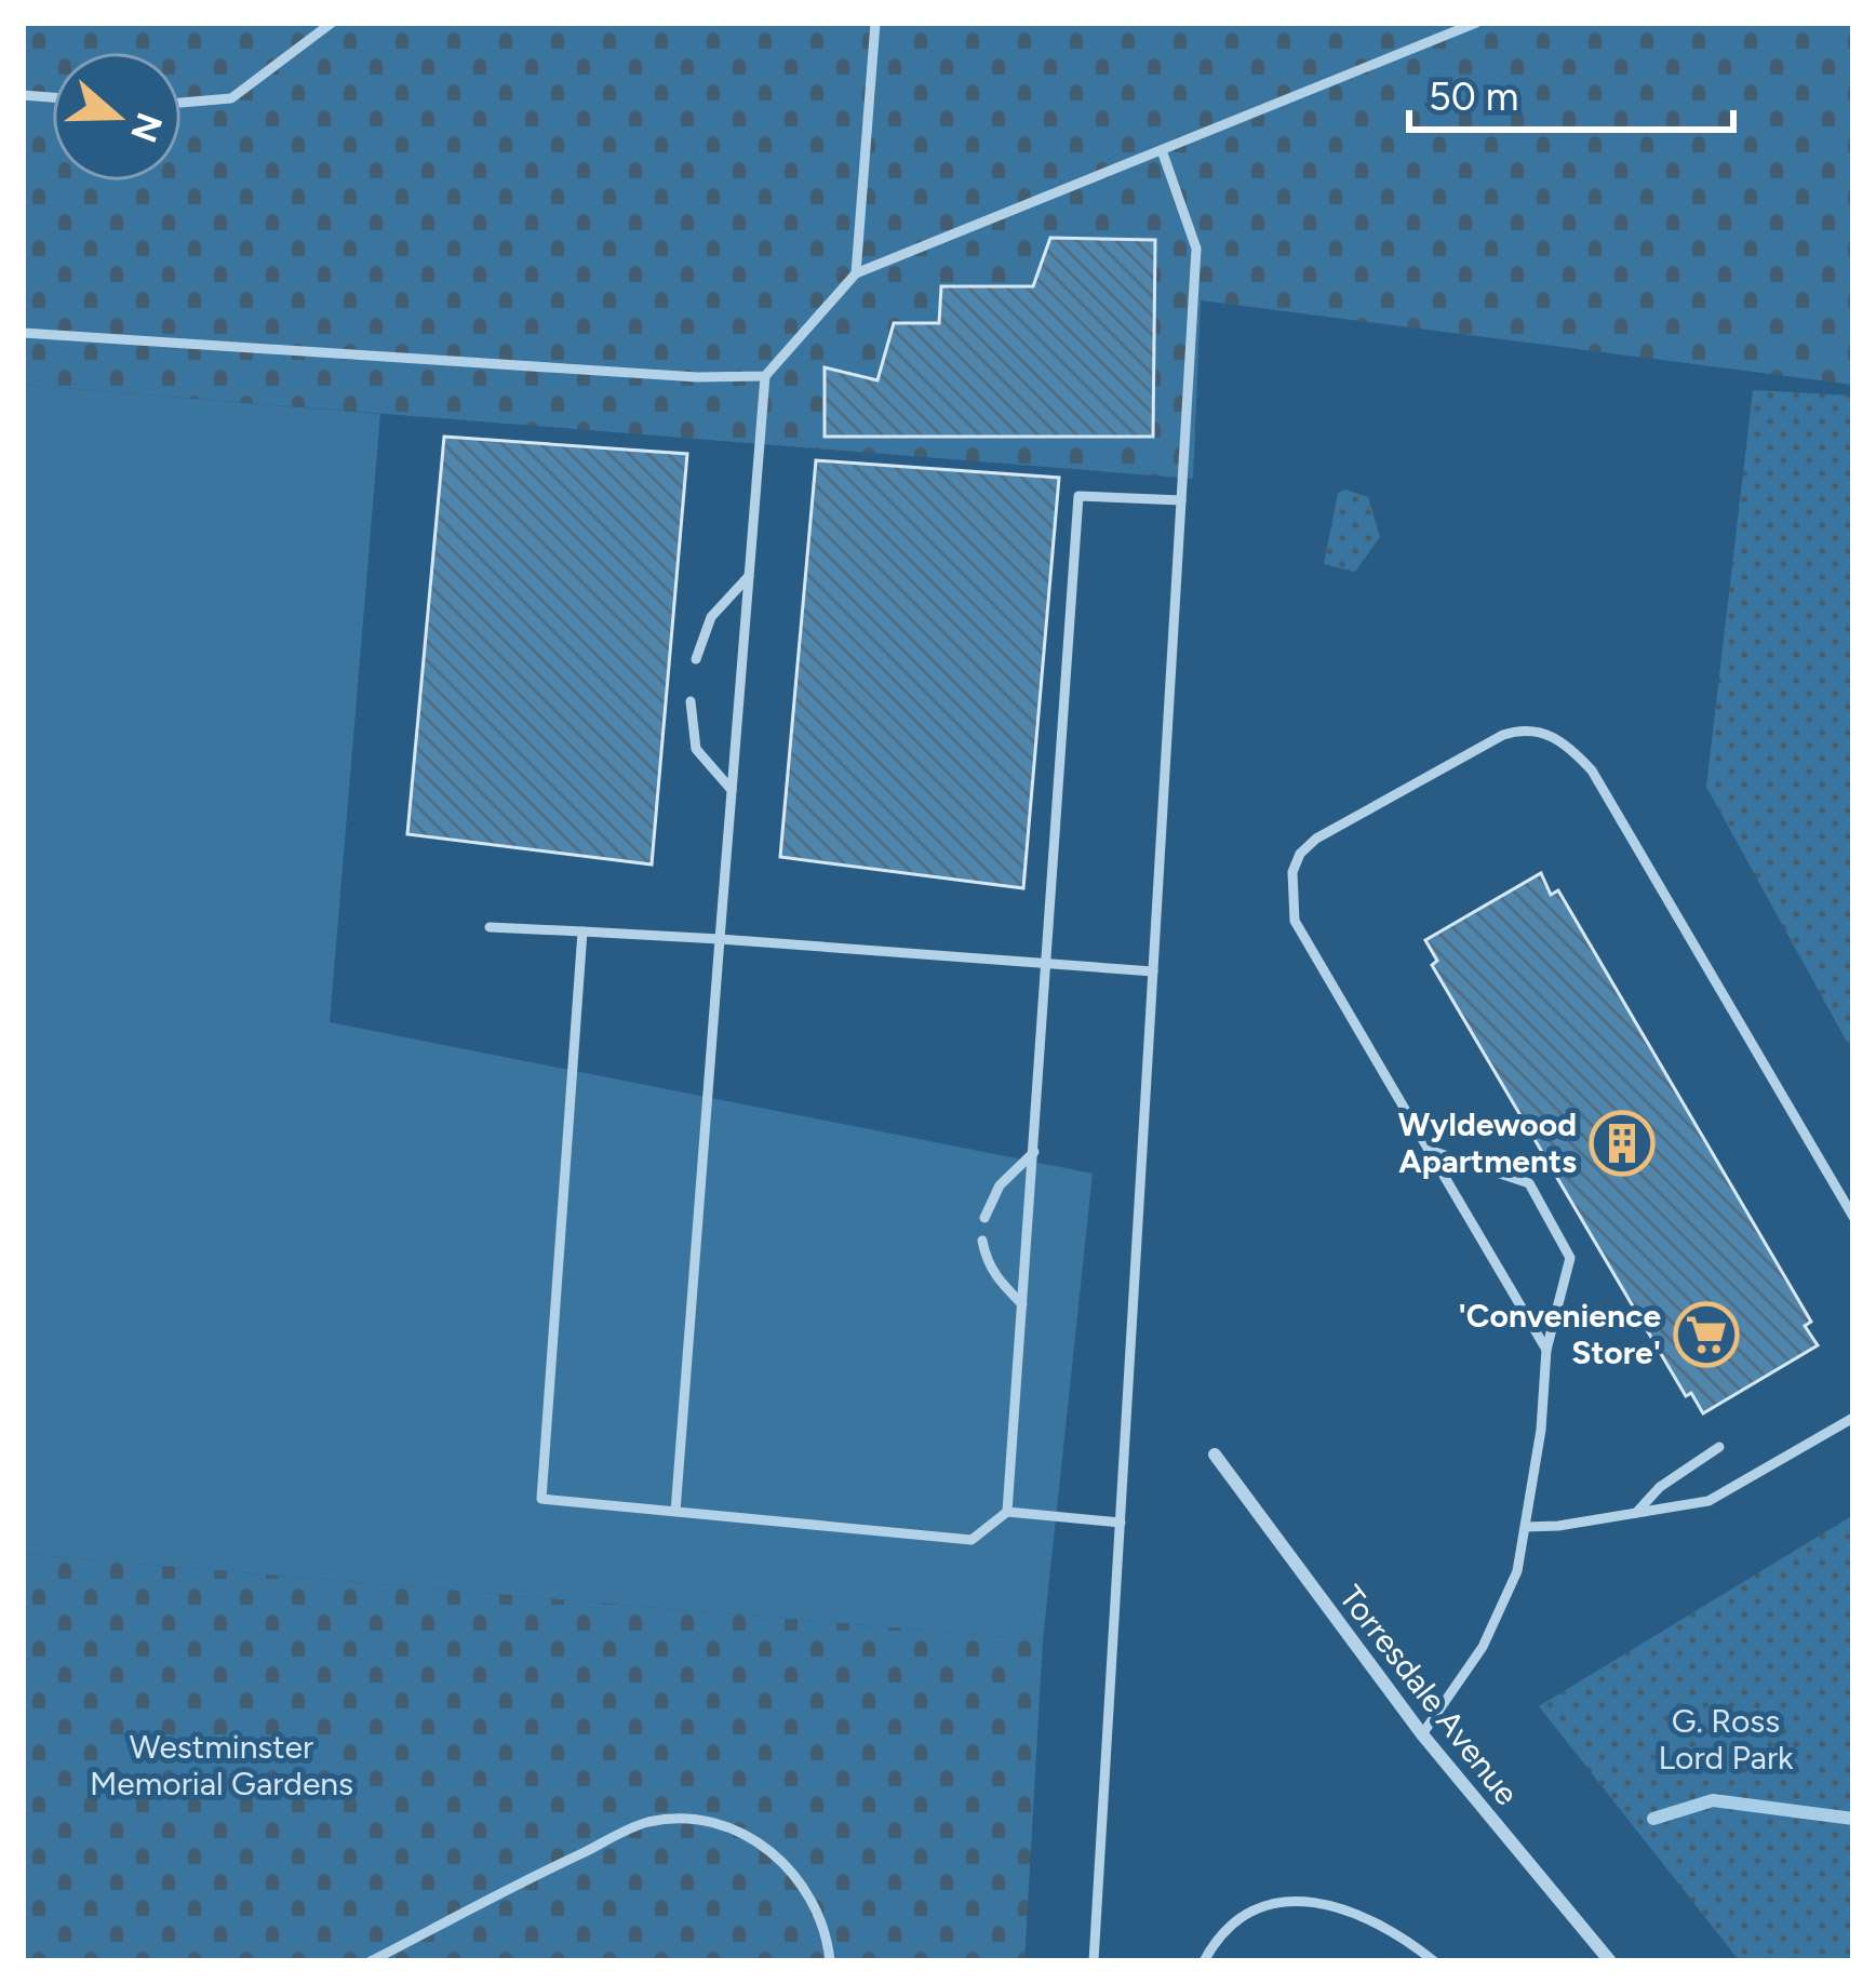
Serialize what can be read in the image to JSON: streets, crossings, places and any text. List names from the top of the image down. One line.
{"streets":{"street":["Torresdale Avenue"]},"parks":["G. Ross Lord Park","Westminster Memorial Gardens"],"places":{"building":["Wyldewood Apartments"],"supermarket":["'Convenience Store'"]},"scale_bar":"50 m","north":"right"}
